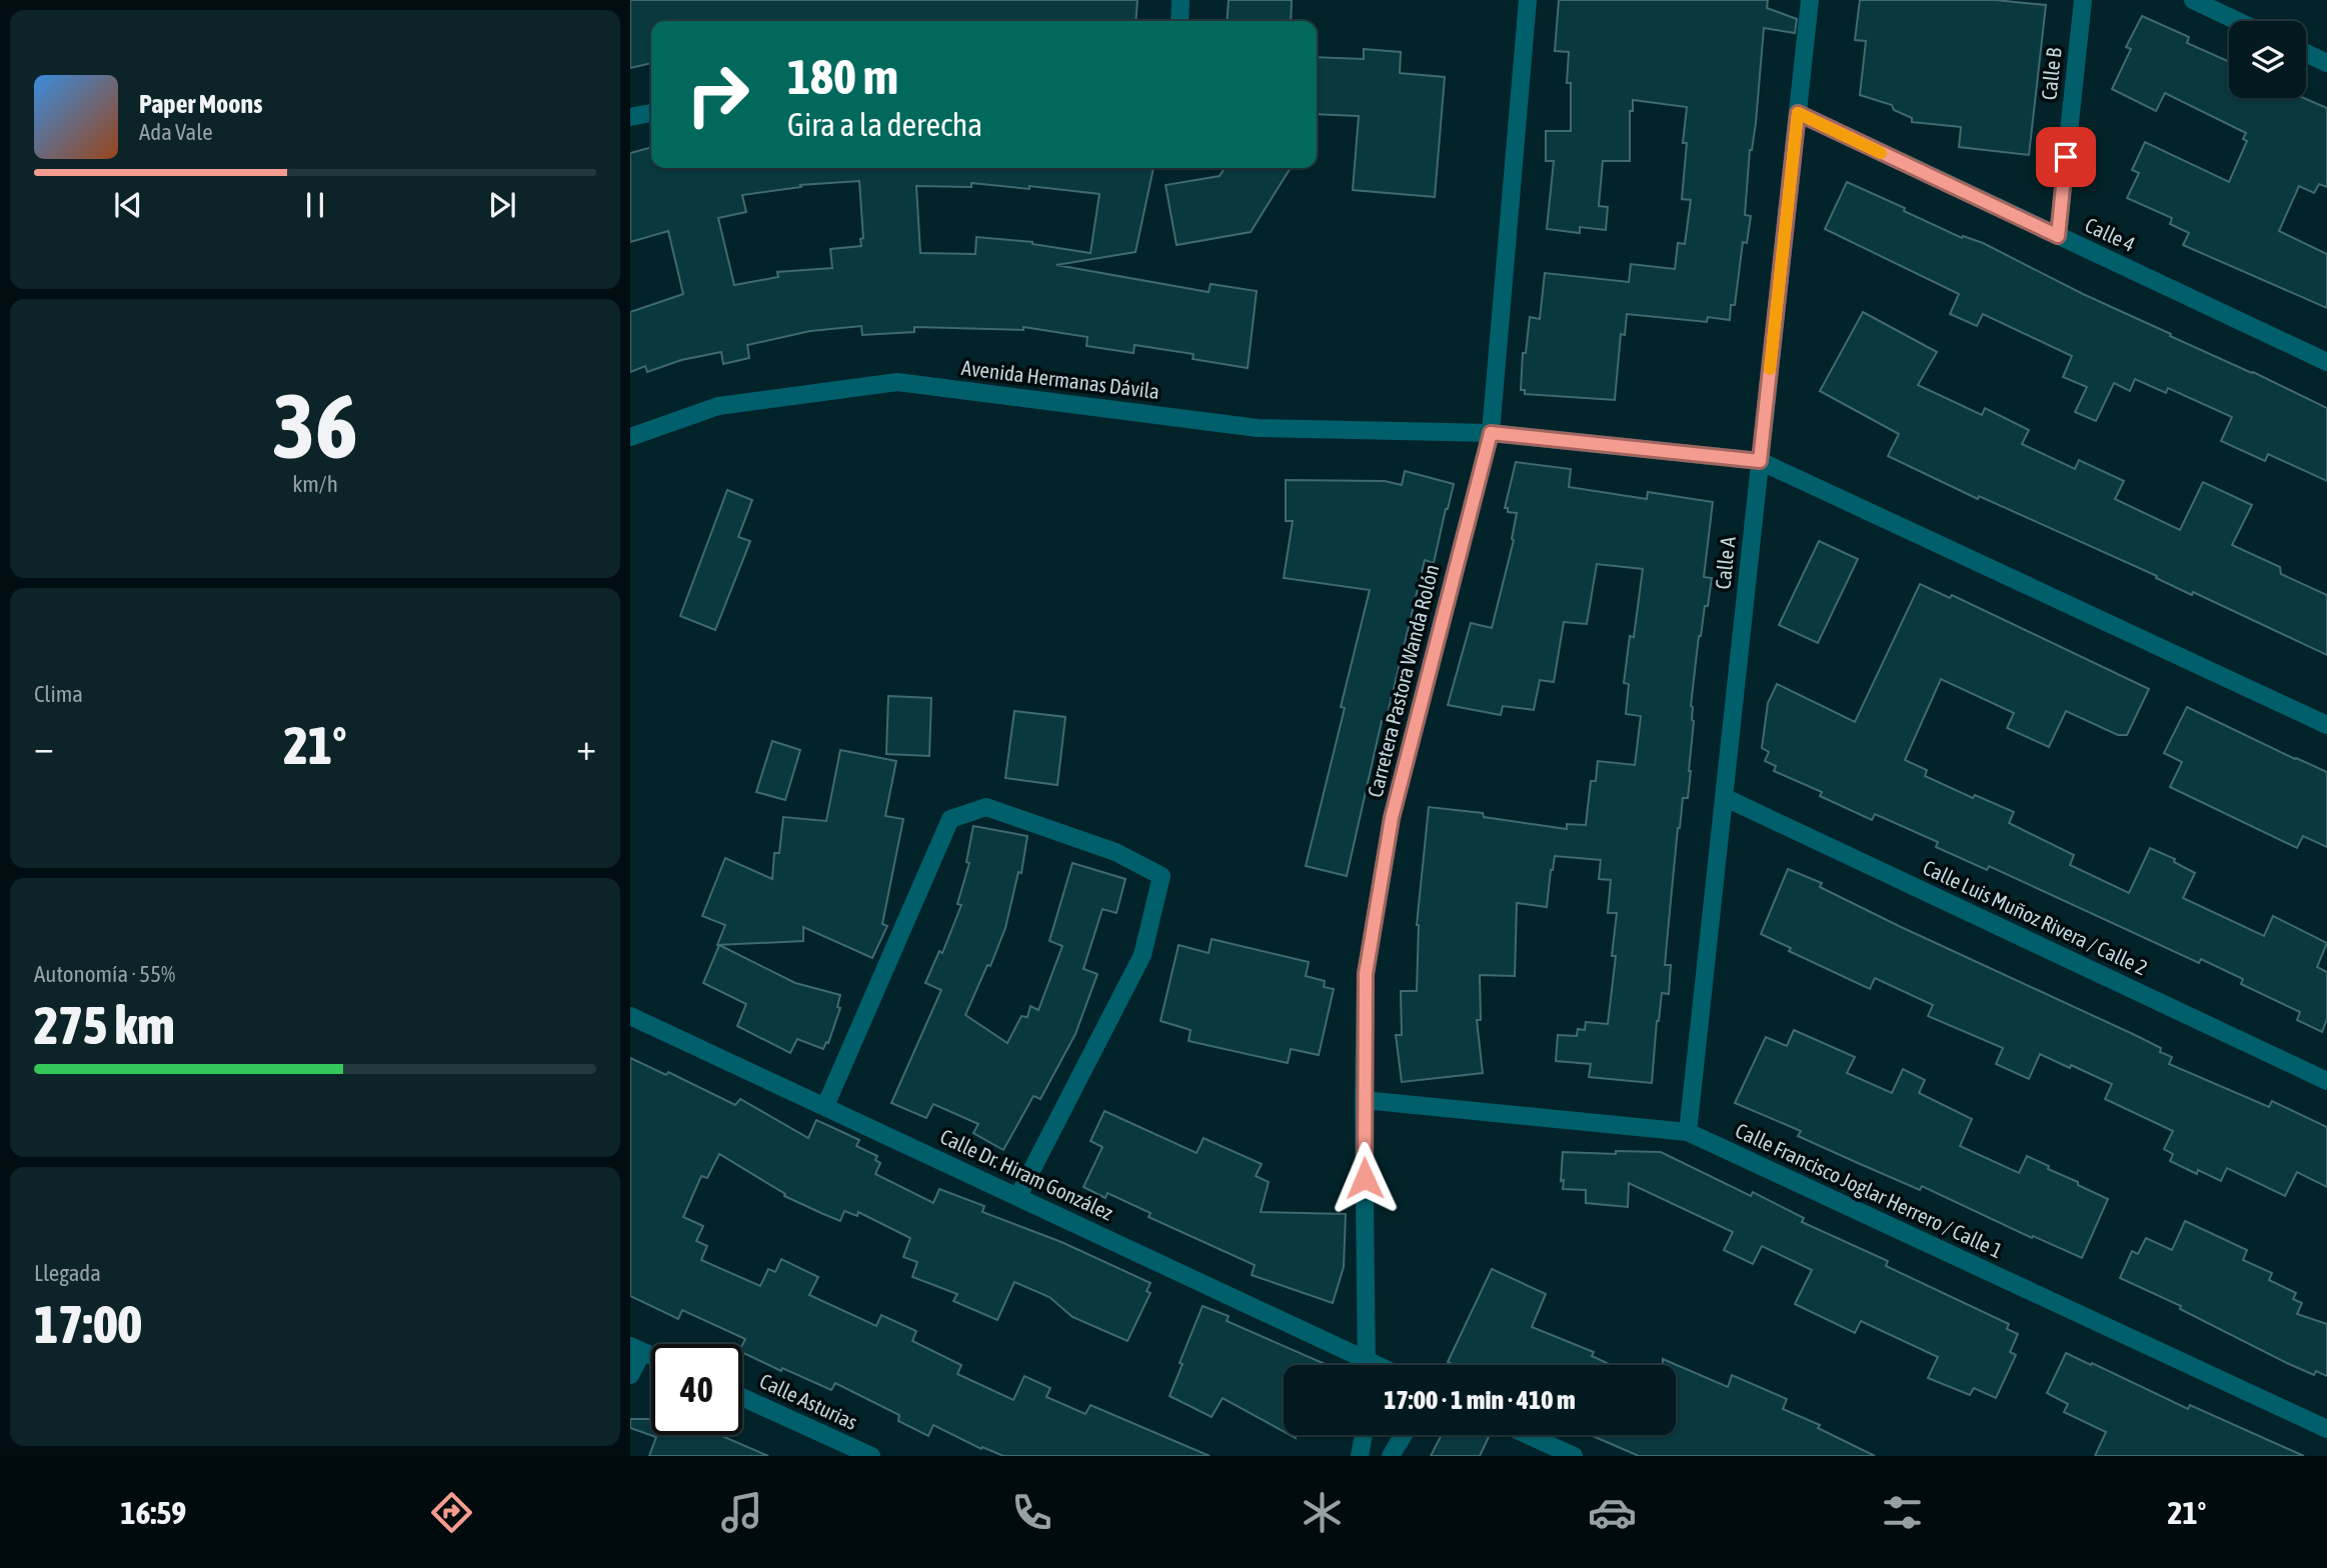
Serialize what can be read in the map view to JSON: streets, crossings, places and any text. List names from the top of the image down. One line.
{"streets":{"street":["Calle B","Calle 4","Avenida Hermanas Dávila","Calle A","Carretera Pastora Wanda Rolón","Calle Luis Muñoz Rivera / Calle 2","Calle Dr. Hiram González","Calle Francisco Joglar Herrero / Calle 1","Calle Asturias"]},"crossings":[["Calle B","Calle 4"],["Calle 4","Calle A"],["Avenida Hermanas Dávila","Calle A"],["Avenida Hermanas Dávila","Carretera Pastora Wanda Rolón"],["Calle A","Calle Luis Muñoz Rivera / Calle 2"],["Calle A","Calle Francisco Joglar Herrero / Calle 1"],["Carretera Pastora Wanda Rolón","Calle Francisco Joglar Herrero / Calle 1"]],"page":{"turn":["180 m","Gira a la derecha"],"song":["Paper Moons","Ada Vale"],"tile":[["36","km/h"],"Clima",["Autonomía · 55%","275 km"],["Llegada","17:00"]],"heat":["−","21°","+"],"limit":"40","trip":"17:00 · 1 min · 410 m","tabs":["16:59","21°"]}}
